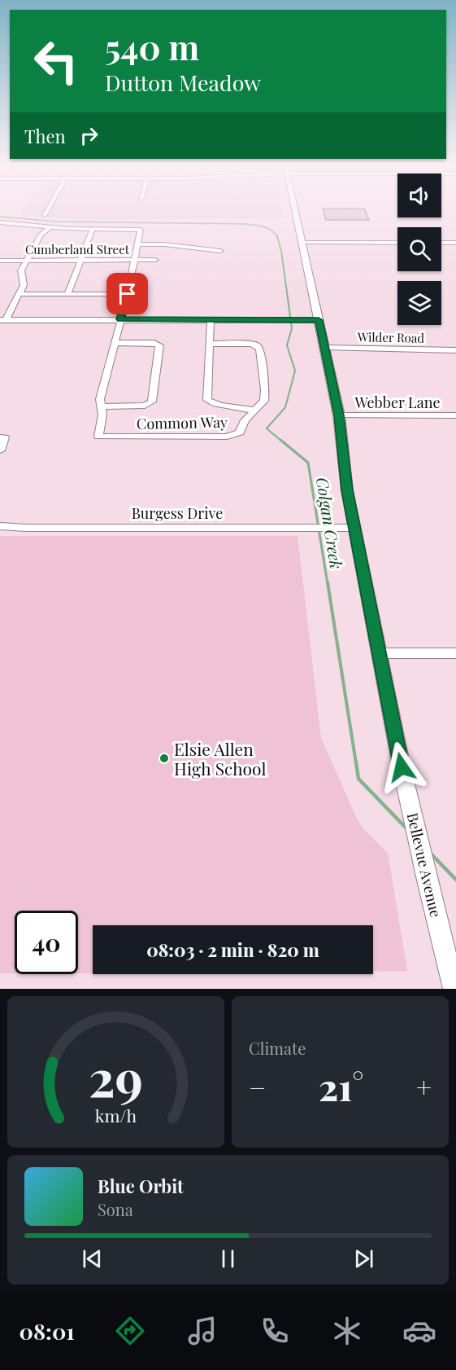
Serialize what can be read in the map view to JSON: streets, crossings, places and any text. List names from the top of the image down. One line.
{"streets":{"street":["Cumberland Street","Wilder Road","Webber Lane","Common Way","Burgess Drive","Bellevue Avenue"]},"crossings":[["Wilder Road","Bellevue Avenue"],["Webber Lane","Bellevue Avenue"],["Burgess Drive","Bellevue Avenue"]],"water":["Colgan Creek"],"places":["Elsie Allen High School"],"page":{"turn":["540 m","Dutton Meadow"],"then":"Then","limit":"40","trip":"08:03 · 2 min · 820 m","tile":"Climate","heat":["−","21°","+"],"song":["Blue Orbit","Sona"],"tabs":"08:01","gauge":["29","km/h"]}}
